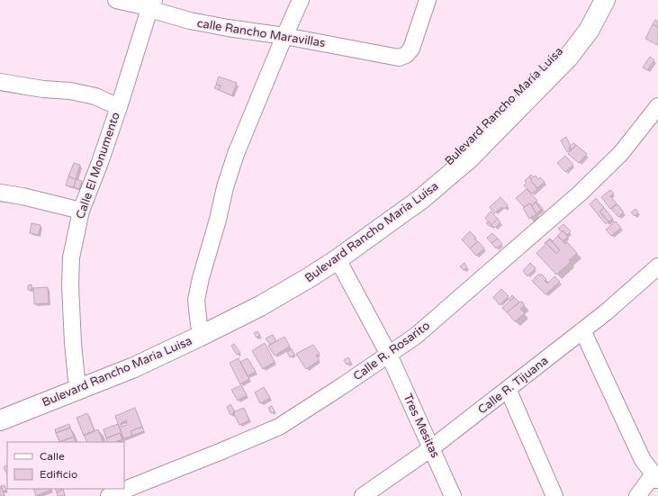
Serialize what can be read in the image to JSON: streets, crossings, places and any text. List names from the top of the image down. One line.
{"streets":{"street":["calle Rancho Maravillas","Bulevard Rancho María Luisa","Calle El Monumento","Bulevard Rancho Maria Luisa","Calle R. Rosarito","Calle R. Tijuana","Tres Mesitas"]},"crossings":[["calle Rancho Maravillas","Calle El Monumento"],["Bulevard Rancho María Luisa","Calle El Monumento"],["Bulevard Rancho Maria Luisa","Tres Mesitas"],["Calle R. Rosarito","Tres Mesitas"],["Calle R. Tijuana","Tres Mesitas"]],"legend":["Calle","Edificio"]}
